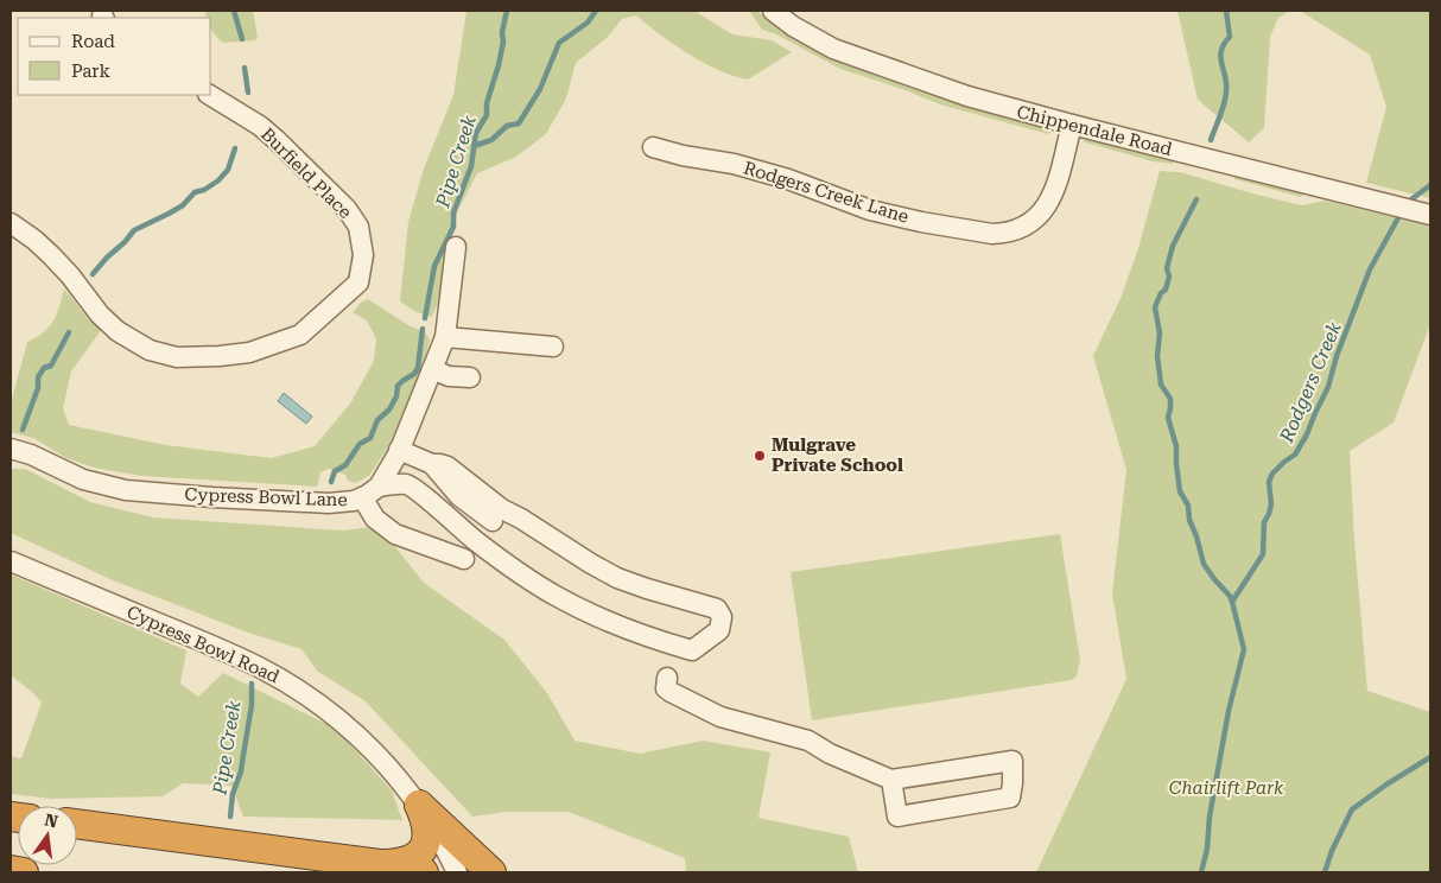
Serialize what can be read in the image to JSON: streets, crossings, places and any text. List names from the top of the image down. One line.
{"streets":{"street":["Chippendale Road","Burfield Place","Rodgers Creek Lane","Cypress Bowl Lane","Cypress Bowl Road"]},"crossings":[["Chippendale Road","Rodgers Creek Lane"]],"water":["Pipe Creek","Rodgers Creek"],"parks":["Chairlift Park"],"places":["Mulgrave Private School"],"legend":["Road","Park"],"north":"top"}
